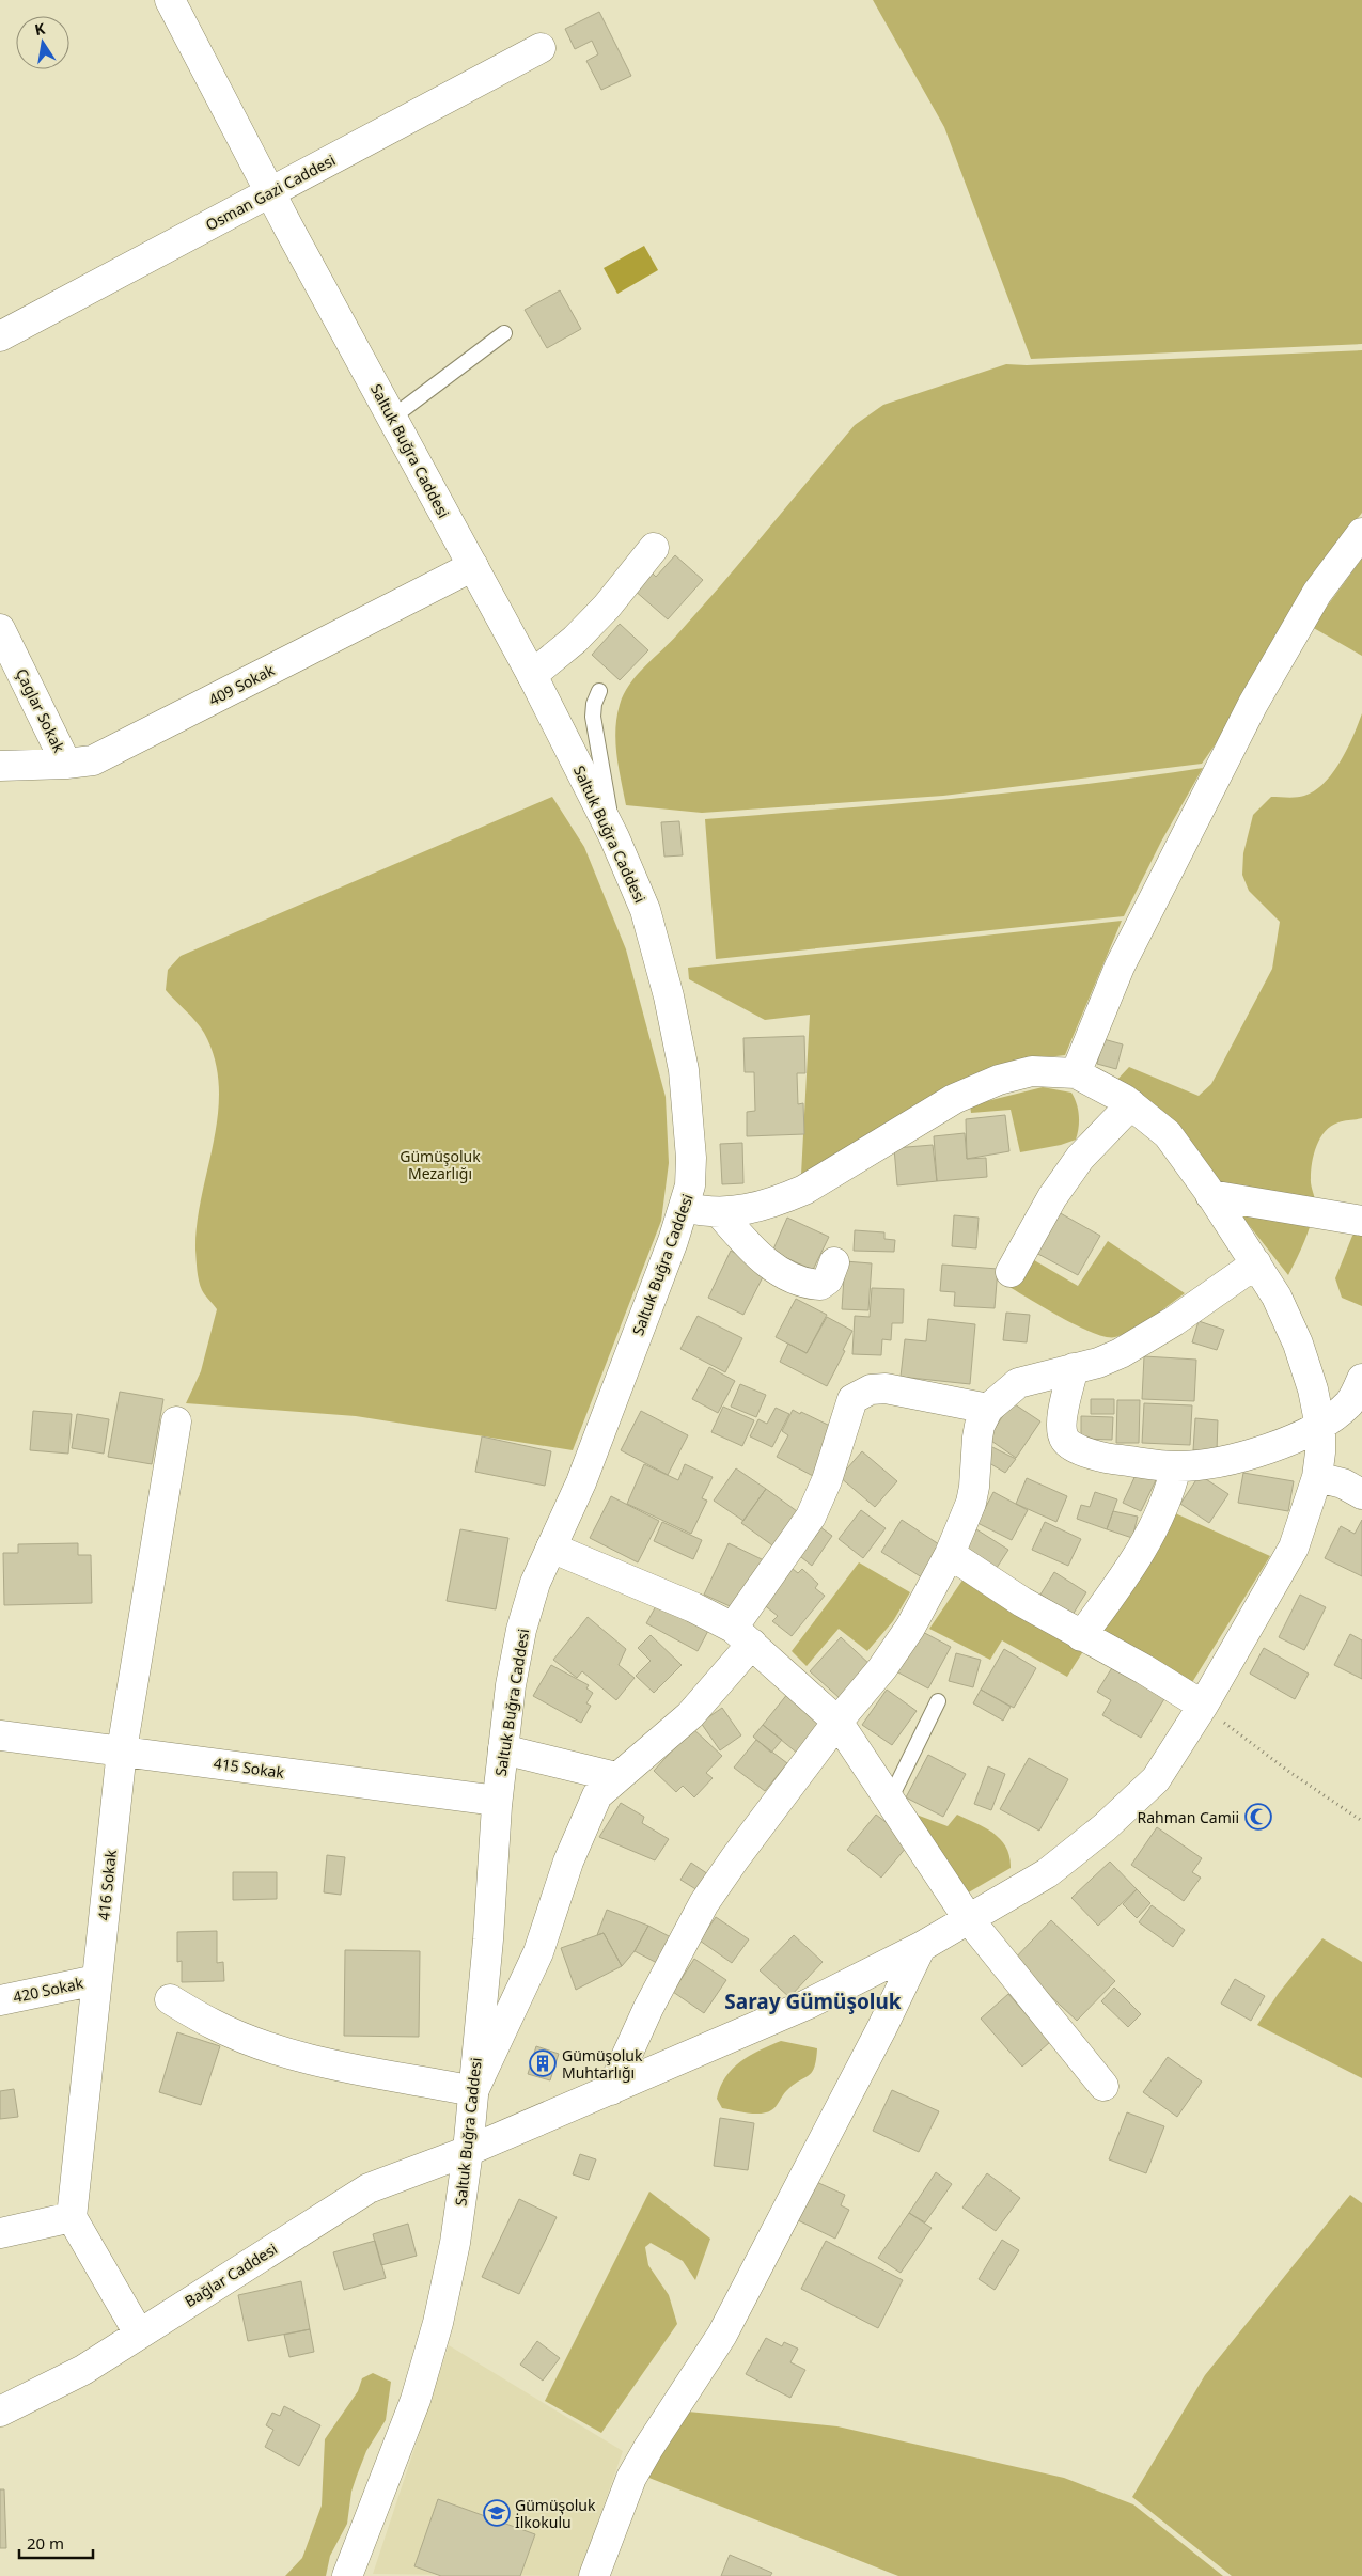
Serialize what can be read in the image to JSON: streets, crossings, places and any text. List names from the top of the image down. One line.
{"streets":{"street":["Osman Gazi Caddesi","Saltuk Buğra Caddesi","409 Sokak","Çaglar Sokak","415 Sokak","416 Sokak","420 Sokak","Bağlar Caddesi"]},"crossings":[["Osman Gazi Caddesi","Saltuk Buğra Caddesi"],["Saltuk Buğra Caddesi","409 Sokak"],["Saltuk Buğra Caddesi","415 Sokak"],["Saltuk Buğra Caddesi","Bağlar Caddesi"],["409 Sokak","Çaglar Sokak"],["415 Sokak","416 Sokak"],["416 Sokak","420 Sokak"]],"districts":["Saray Gümüşoluk"],"parks":["Gümüşoluk Mezarlığı"],"places":{"mosque":["Rahman Camii"],"building":["Gümüşoluk Muhtarlığı"],"school or university":["Gümüşoluk İlkokulu"]},"scale_bar":"20 m","north":"top"}
